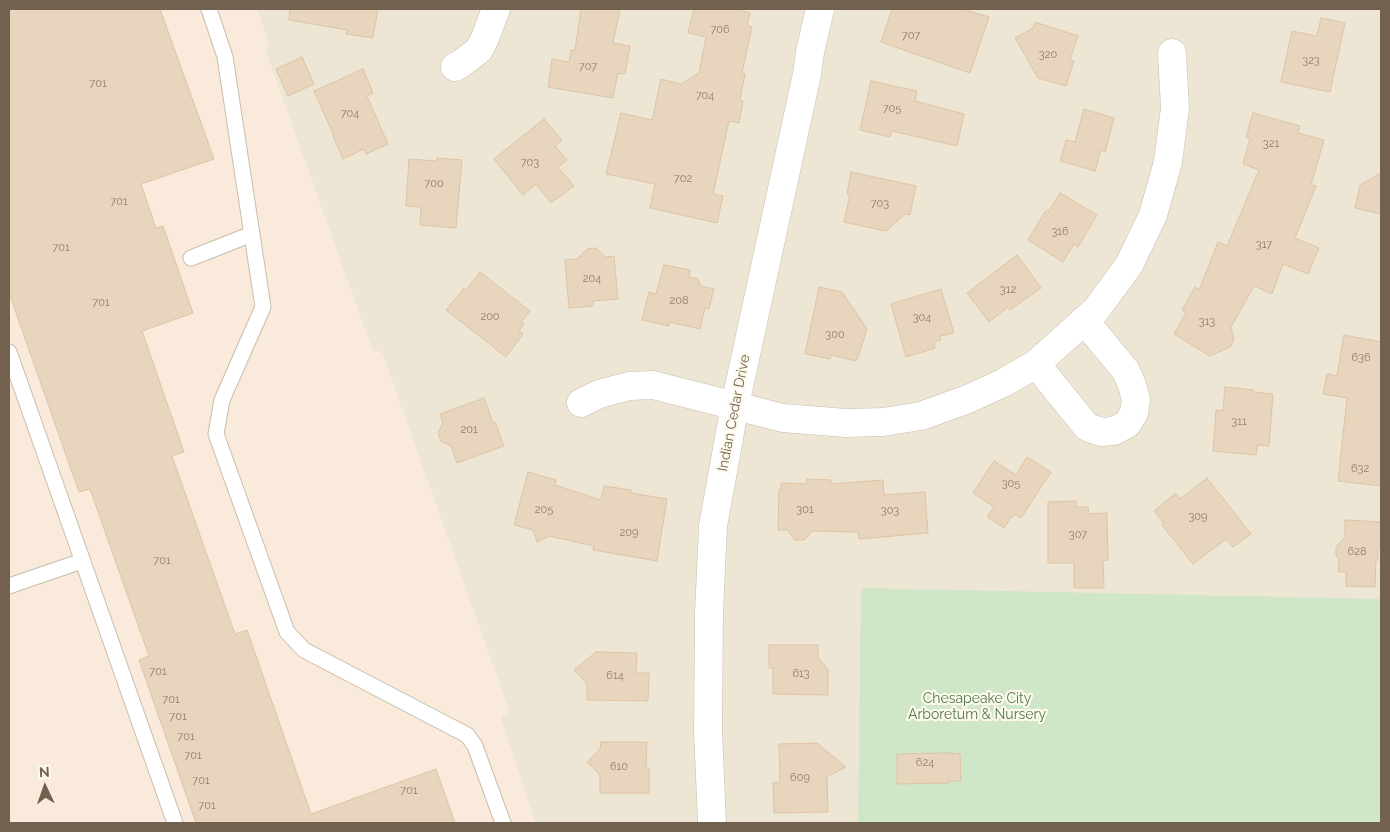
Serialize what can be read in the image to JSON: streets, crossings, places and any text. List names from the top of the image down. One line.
{"streets":{"street":["Indian Cedar Drive"]},"parks":["Chesapeake City Arboretum & Nursery"],"house_numbers":["706","707","320","323","707","701","704","705","704","321","703","702","700","701","703","316","317","701","204","312","208","701","200","304","313","300","636","311","201","632","305","205","301","303","309","209","307","628","701","701","613","614","701","701","701","701","624","610","609","701","701","701"],"north":"top"}
